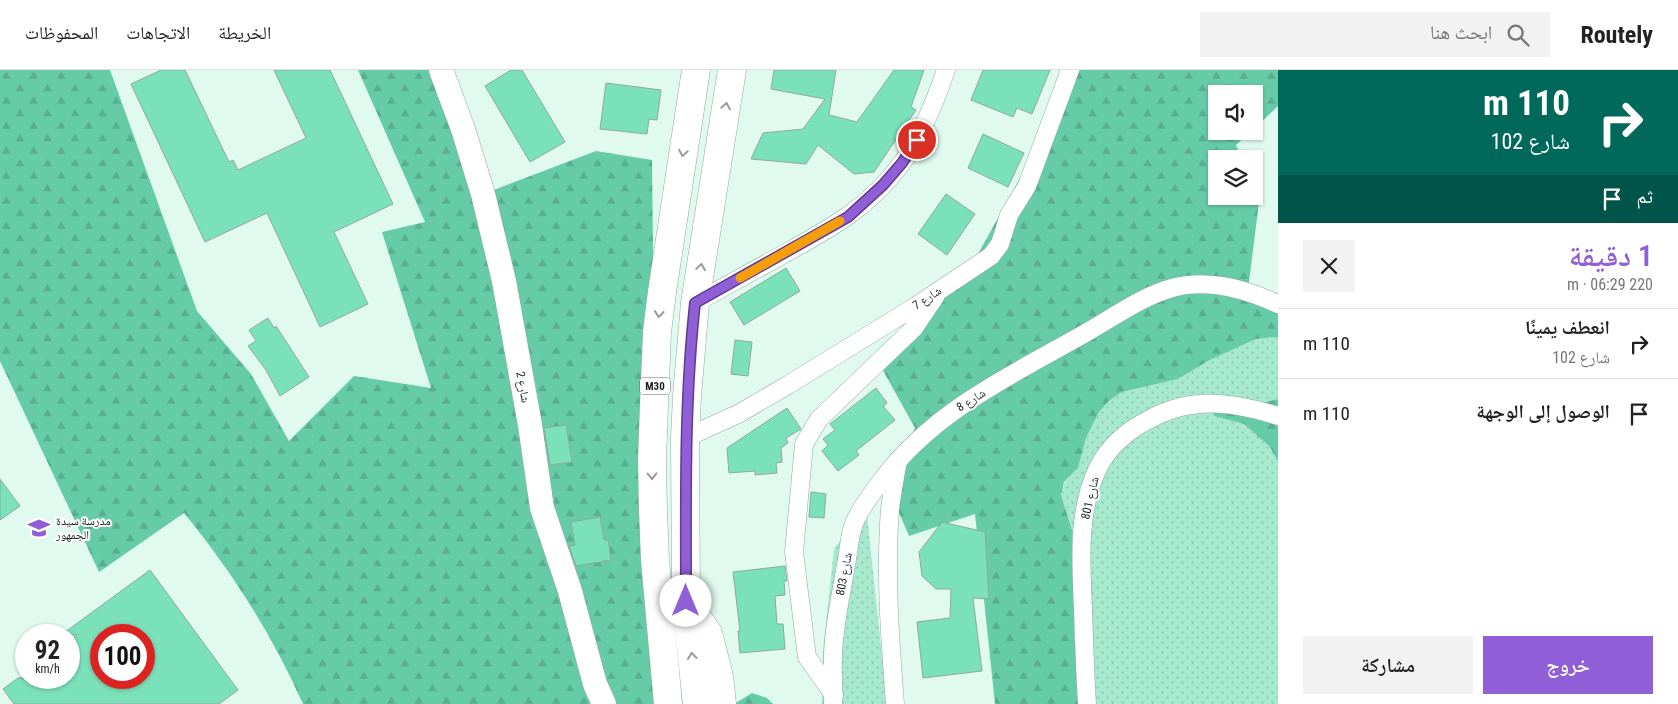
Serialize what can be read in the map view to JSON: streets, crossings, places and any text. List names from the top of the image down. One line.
{"streets":{"highway":["M30"],"street":["شارع 7","شارع 2","شارع 8","شارع 801","شارع 803"]},"crossings":[["شارع 7","M30"],["شارع 8","شارع 803"]],"places":{"school or university":["مدرسة سيدة الجمهور"]},"page":{"header":"Routely","search":"ابحث هنا","nav":["الخريطة","الاتجاهات","المحفوظات"],"turn":["110 m","شارع 102"],"then":"ثم","heading":["1 دقيقة","220 m · 06:29"],"list":[{"name":"انعطف يمينًا","note":"شارع 102","value":"110 m"},{"name":"الوصول إلى الوجهة","value":"110 m"}],"speed":"92 km/h","limit":"100","buttons":["خروج","مشاركة"]}}
